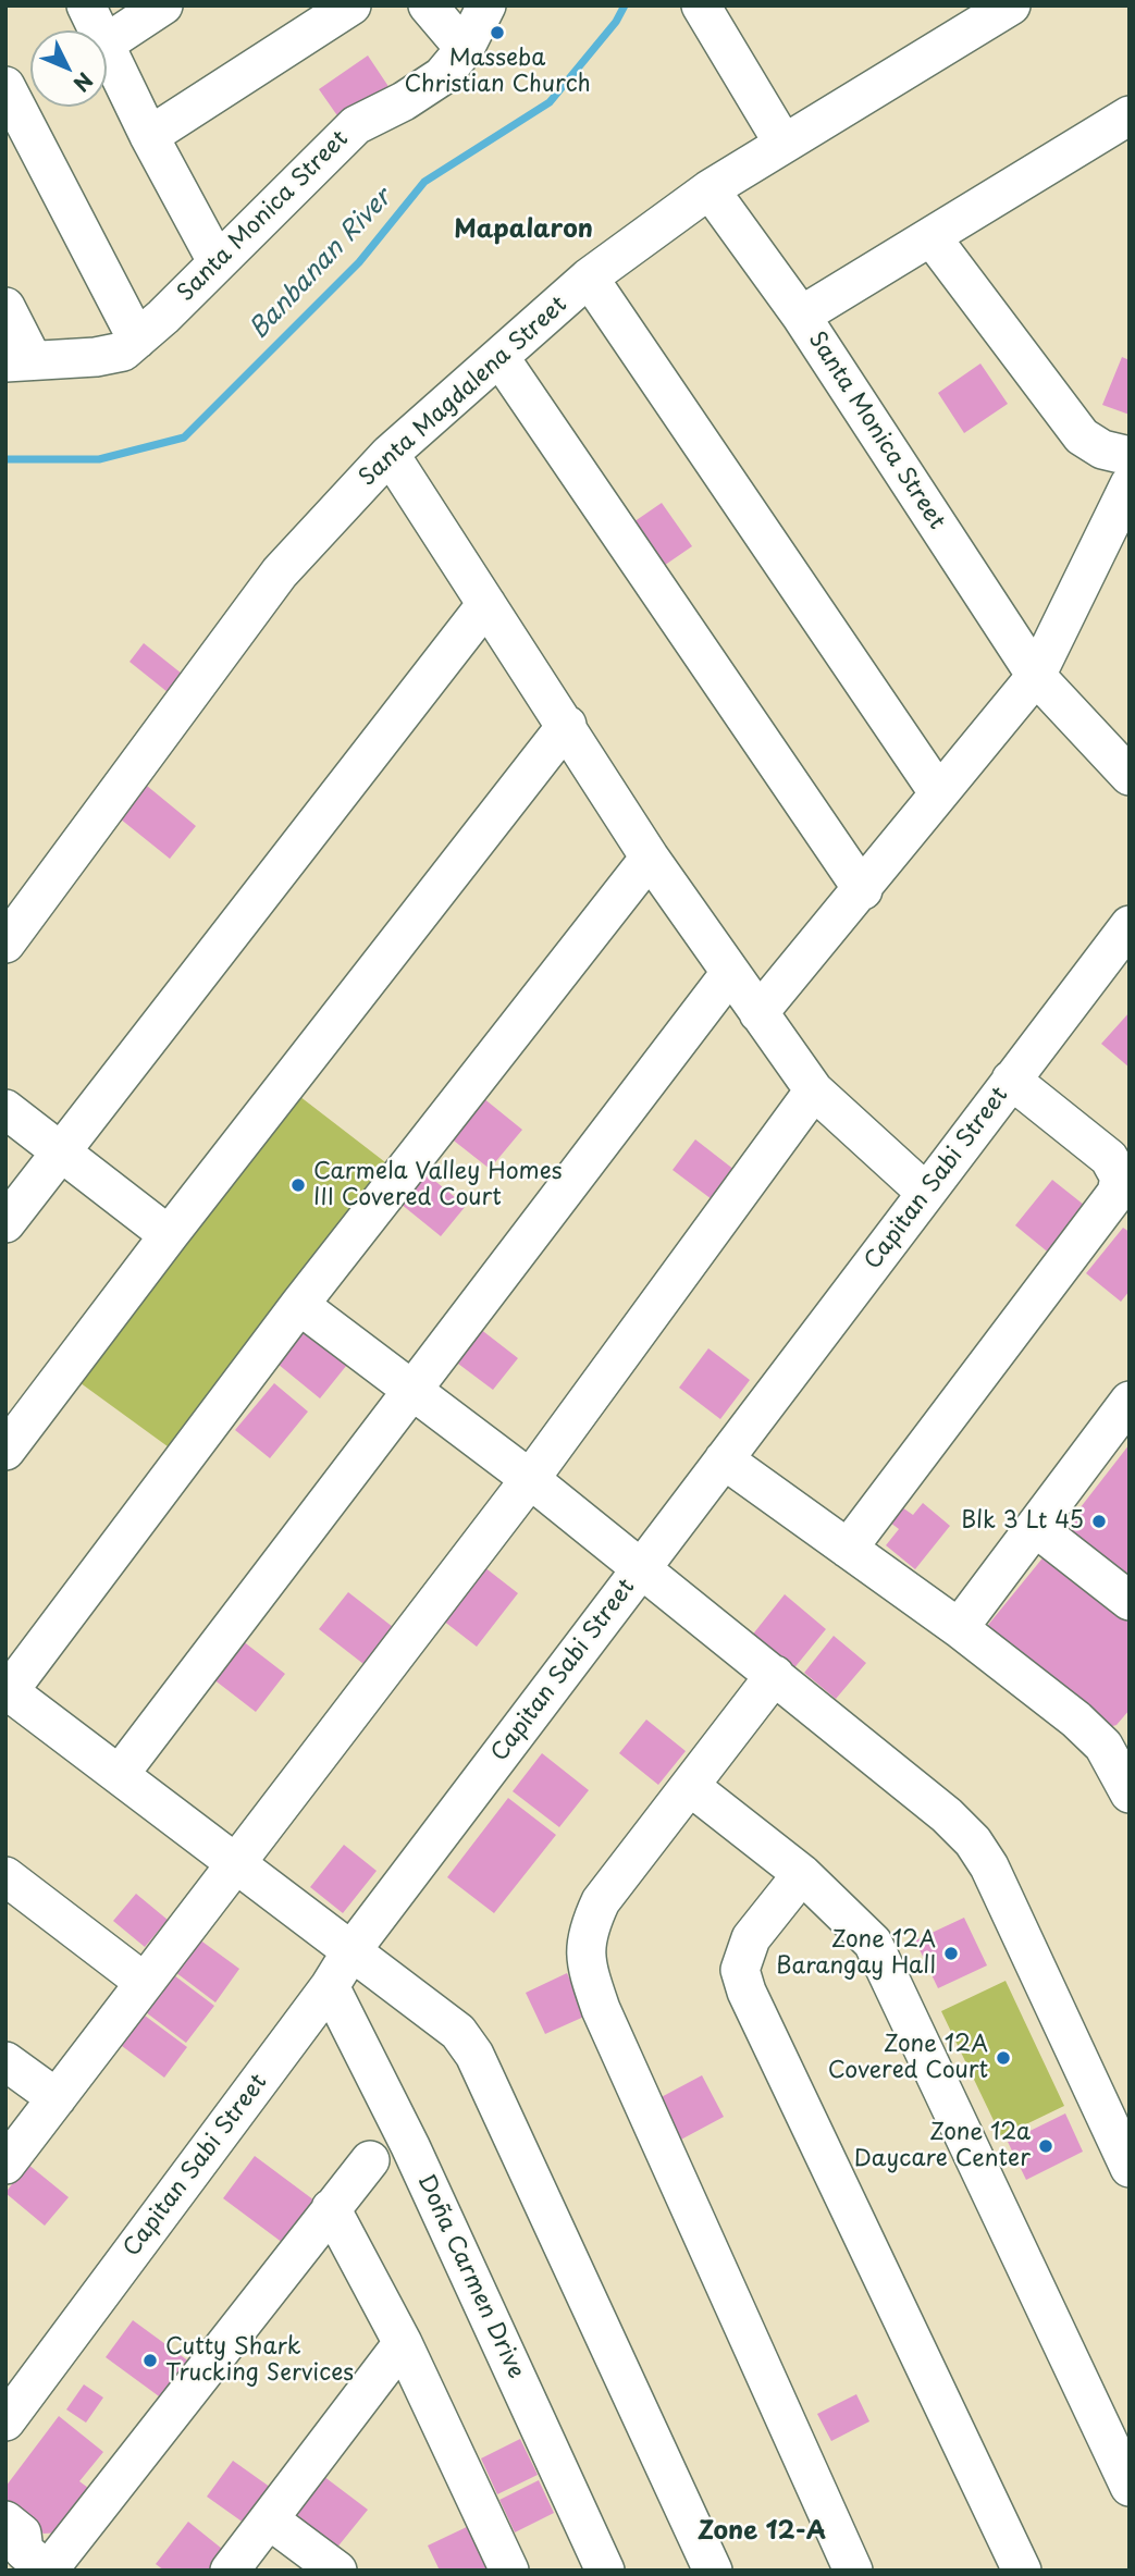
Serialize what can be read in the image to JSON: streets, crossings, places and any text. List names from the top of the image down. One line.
{"streets":{"street":["Santa Monica Street","Santa Magdalena Street","Capitan Sabi Street","Doña Carmen Drive"]},"crossings":[["Santa Monica Street","Santa Magdalena Street"],["Capitan Sabi Street","Doña Carmen Drive"]],"districts":["Mapalaron","Zone 12-A"],"water":["Banbanan River"],"places":["Masseba Christian Church","Carmela Valley Homes III Covered Court","Blk 3 Lt 45","Zone 12A Barangay Hall","Zone 12A Covered Court","Zone 12a Daycare Center","Cutty Shark Trucking Services"],"north":"bottom right"}
